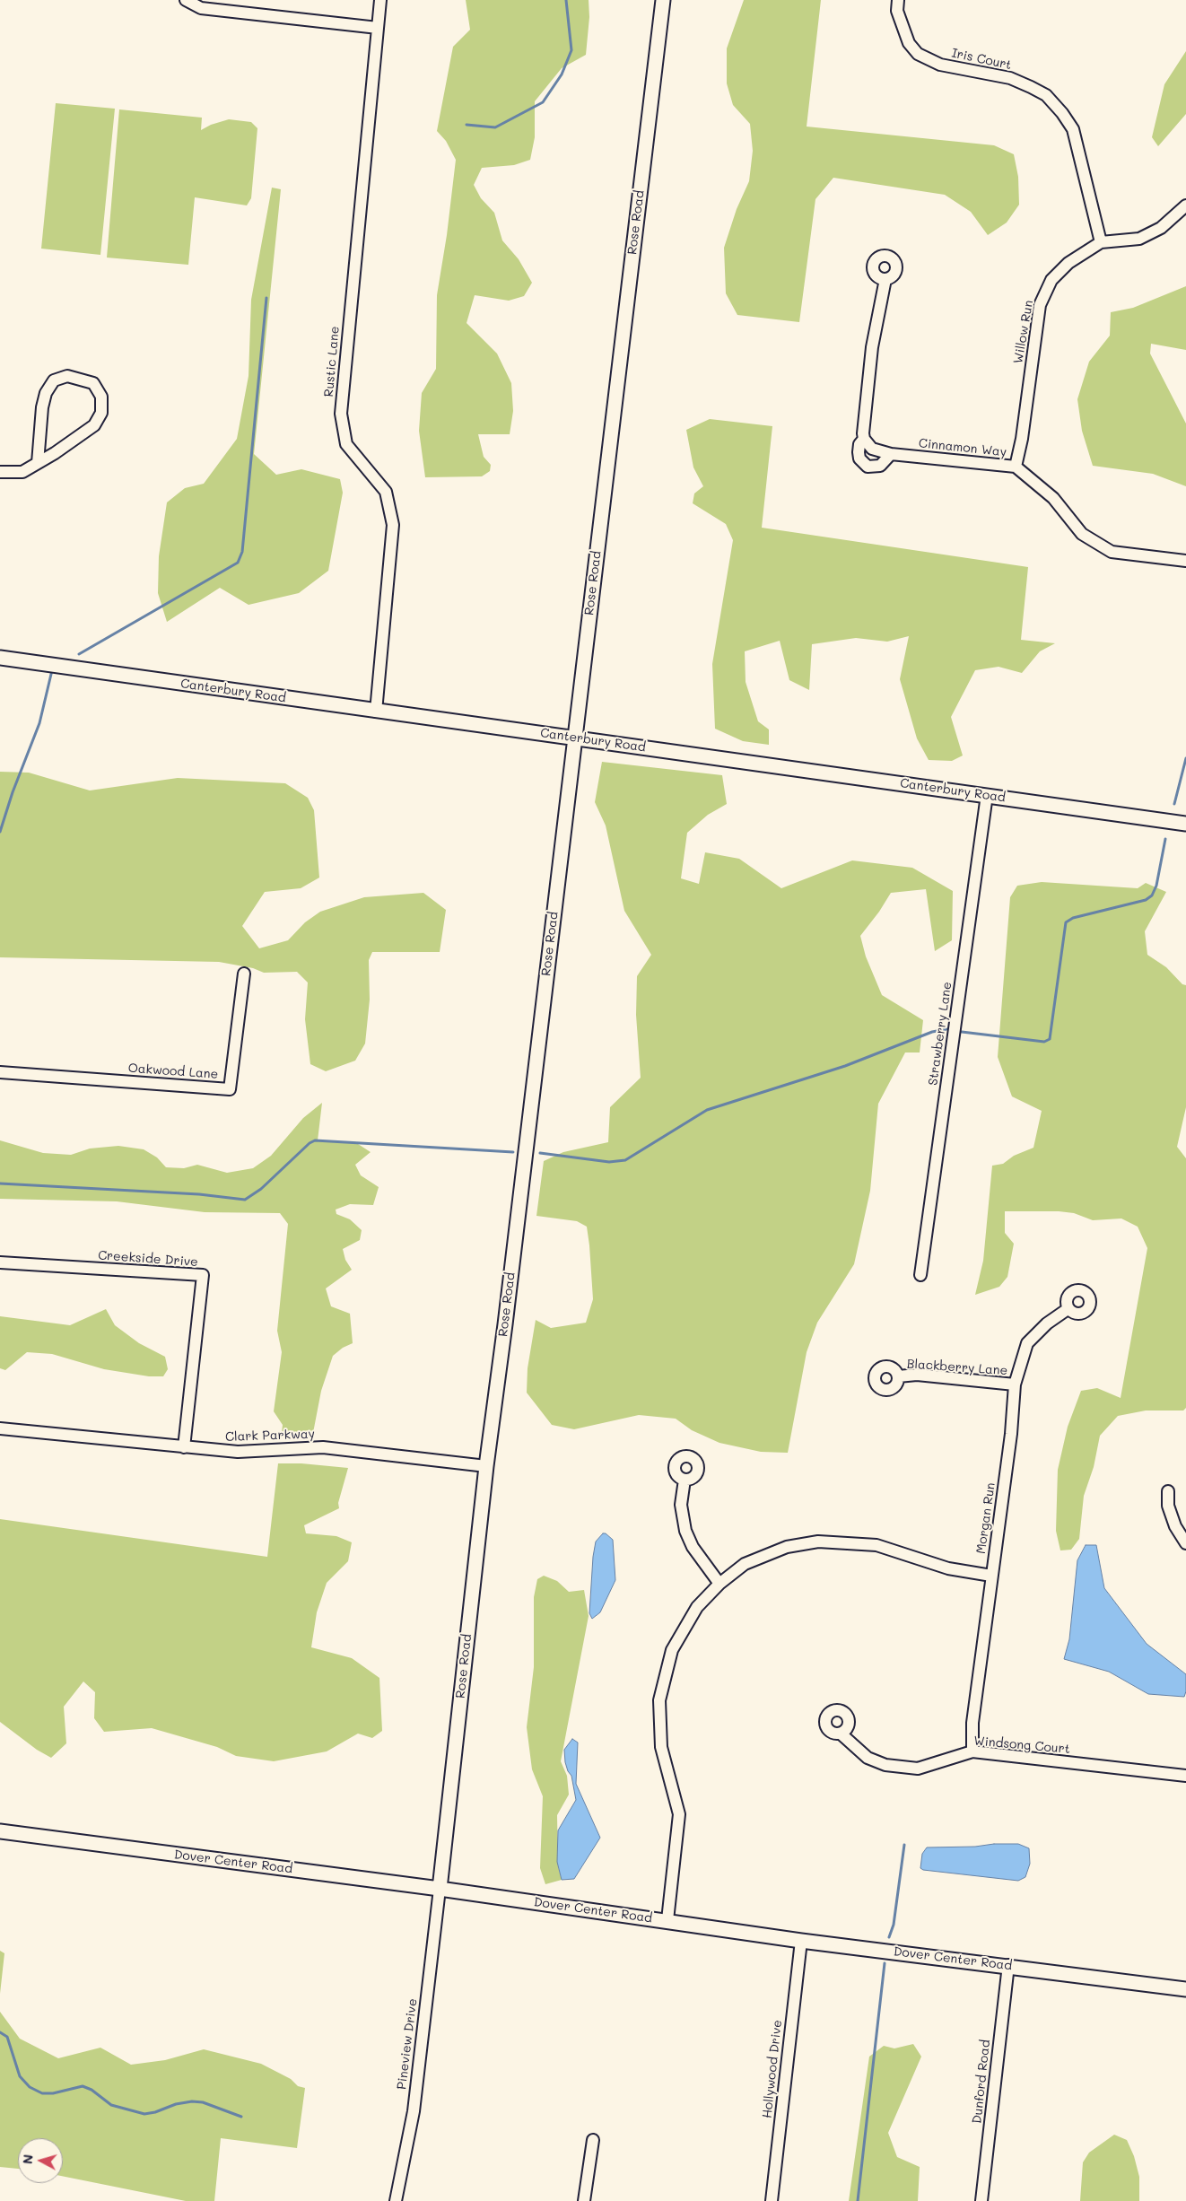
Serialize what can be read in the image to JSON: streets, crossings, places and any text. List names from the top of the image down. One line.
{"streets":{"street":["Iris Court","Rose Road","Willow Run","Rustic Lane","Cinnamon Way","Canterbury Road","Strawberry Lane","Oakwood Lane","Creekside Drive","Blackberry Lane","Clark Parkway","Morgan Run","Windsong Court","Dover Center Road","Pineview Drive","Hollywood Drive","Dunford Road"]},"crossings":[["Iris Court","Willow Run"],["Rose Road","Canterbury Road"],["Rose Road","Clark Parkway"],["Rose Road","Dover Center Road"],["Rose Road","Pineview Drive"],["Willow Run","Cinnamon Way"],["Rustic Lane","Canterbury Road"],["Canterbury Road","Strawberry Lane"],["Creekside Drive","Clark Parkway"],["Blackberry Lane","Morgan Run"],["Morgan Run","Windsong Court"],["Dover Center Road","Pineview Drive"],["Dover Center Road","Hollywood Drive"],["Dover Center Road","Dunford Road"]],"north":"left"}
